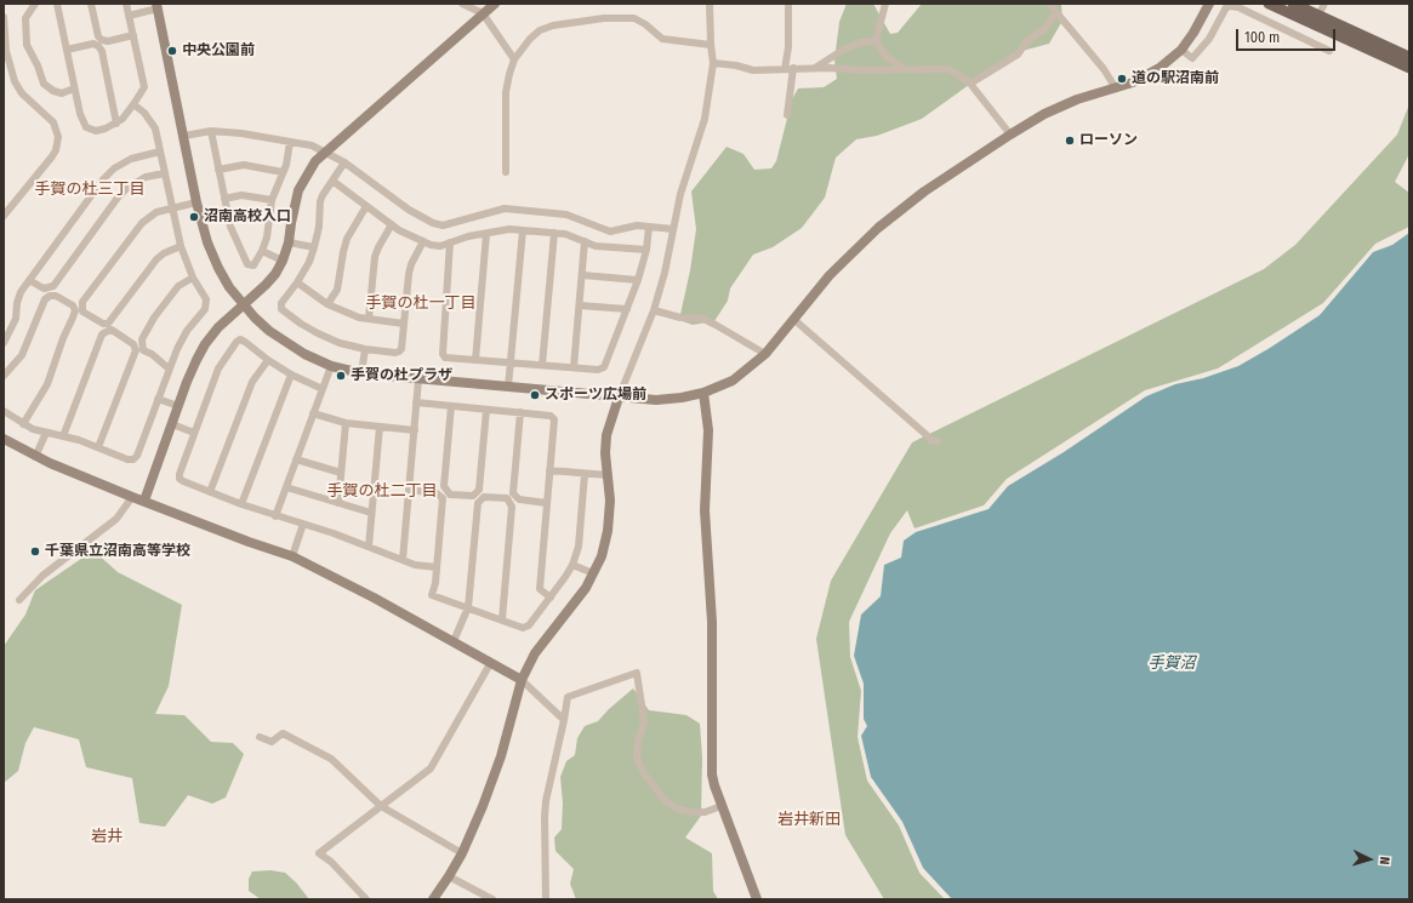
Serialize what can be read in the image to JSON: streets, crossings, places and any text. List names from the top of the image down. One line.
{"districts":["手賀の杜三丁目","手賀の杜一丁目","手賀の杜二丁目","岩井新田","岩井"],"water":["手賀沼"],"places":["中央公園前","道の駅沼南前","ローソン","沼南高校入口","手賀の杜プラザ","スポーツ広場前","千葉県立沼南高等学校"],"scale_bar":"100 m","north":"right"}
